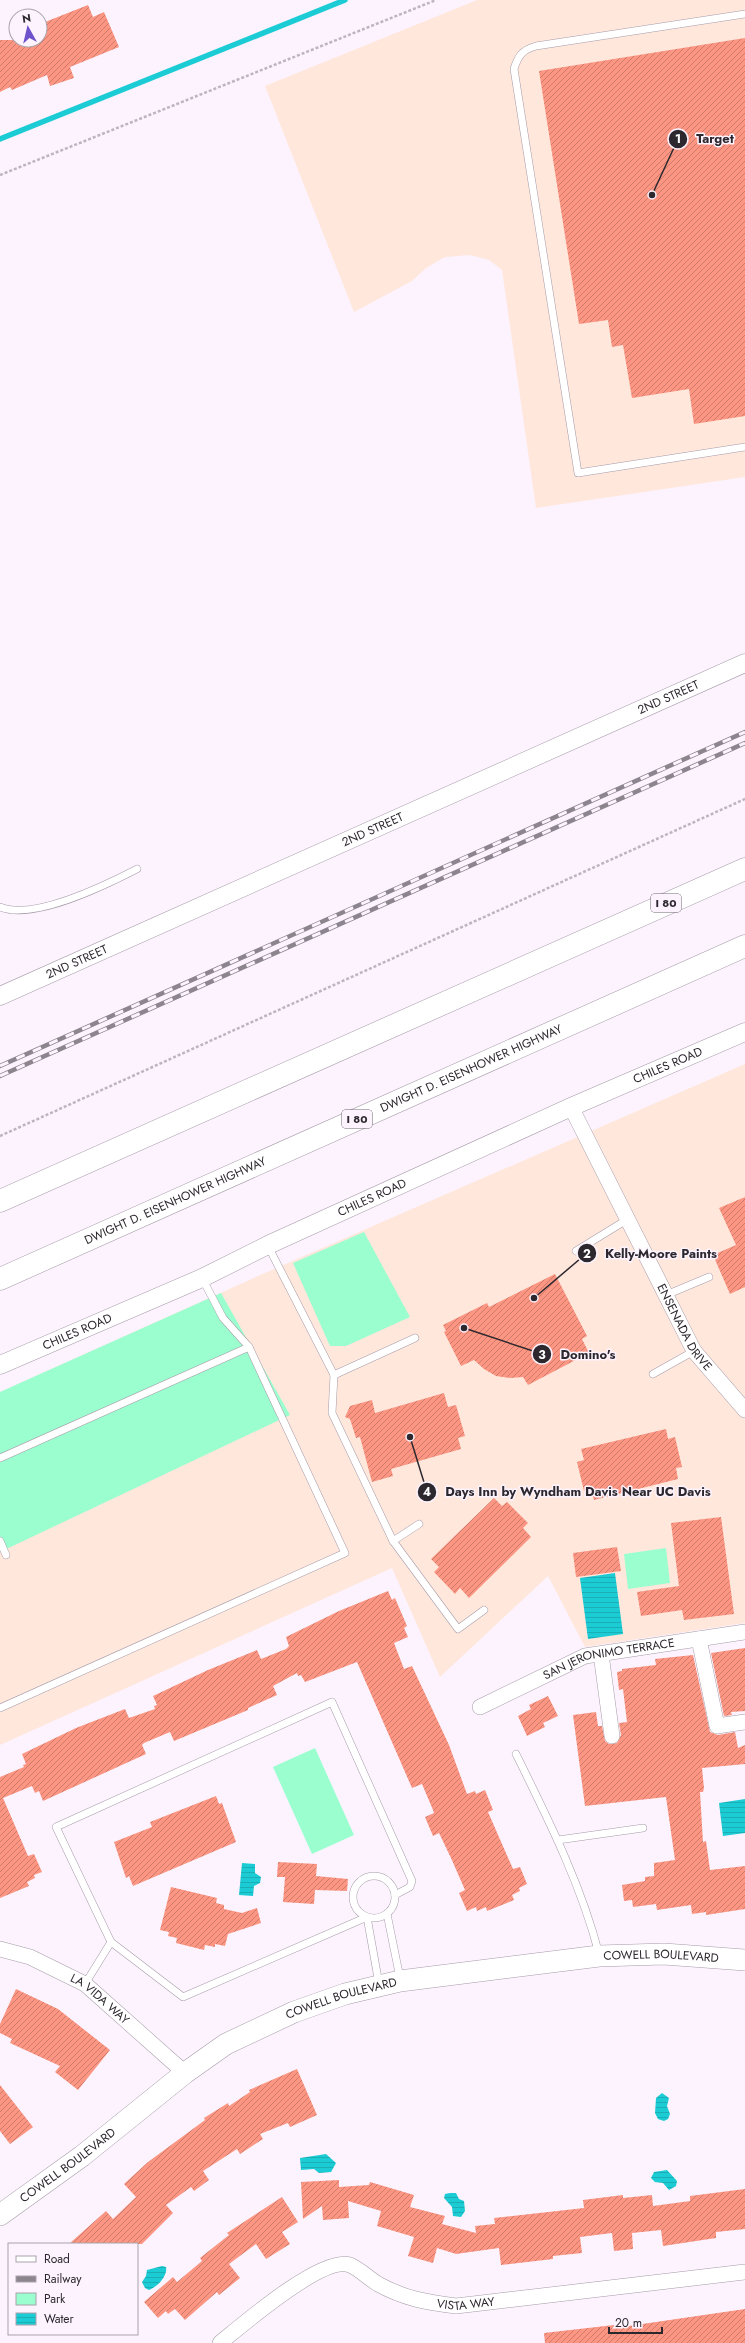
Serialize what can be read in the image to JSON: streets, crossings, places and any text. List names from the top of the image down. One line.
{"streets":{"highway":["I 80","DWIGHT D. EISENHOWER HIGHWAY"],"main road":["COWELL BOULEVARD"],"street":["2ND STREET","CHILES ROAD","ENSENADA DRIVE","SAN JERONIMO TERRACE","LA VIDA WAY","VISTA WAY"]},"crossings":[["CHILES ROAD","ENSENADA DRIVE"],["COWELL BOULEVARD","LA VIDA WAY"]],"places":["Target","Kelly-Moore Paints","Domino's","Days Inn by Wyndham Davis Near UC Davis"],"legend":["Road","Railway","Park","Water"],"scale_bar":"20 m","north":"top"}
